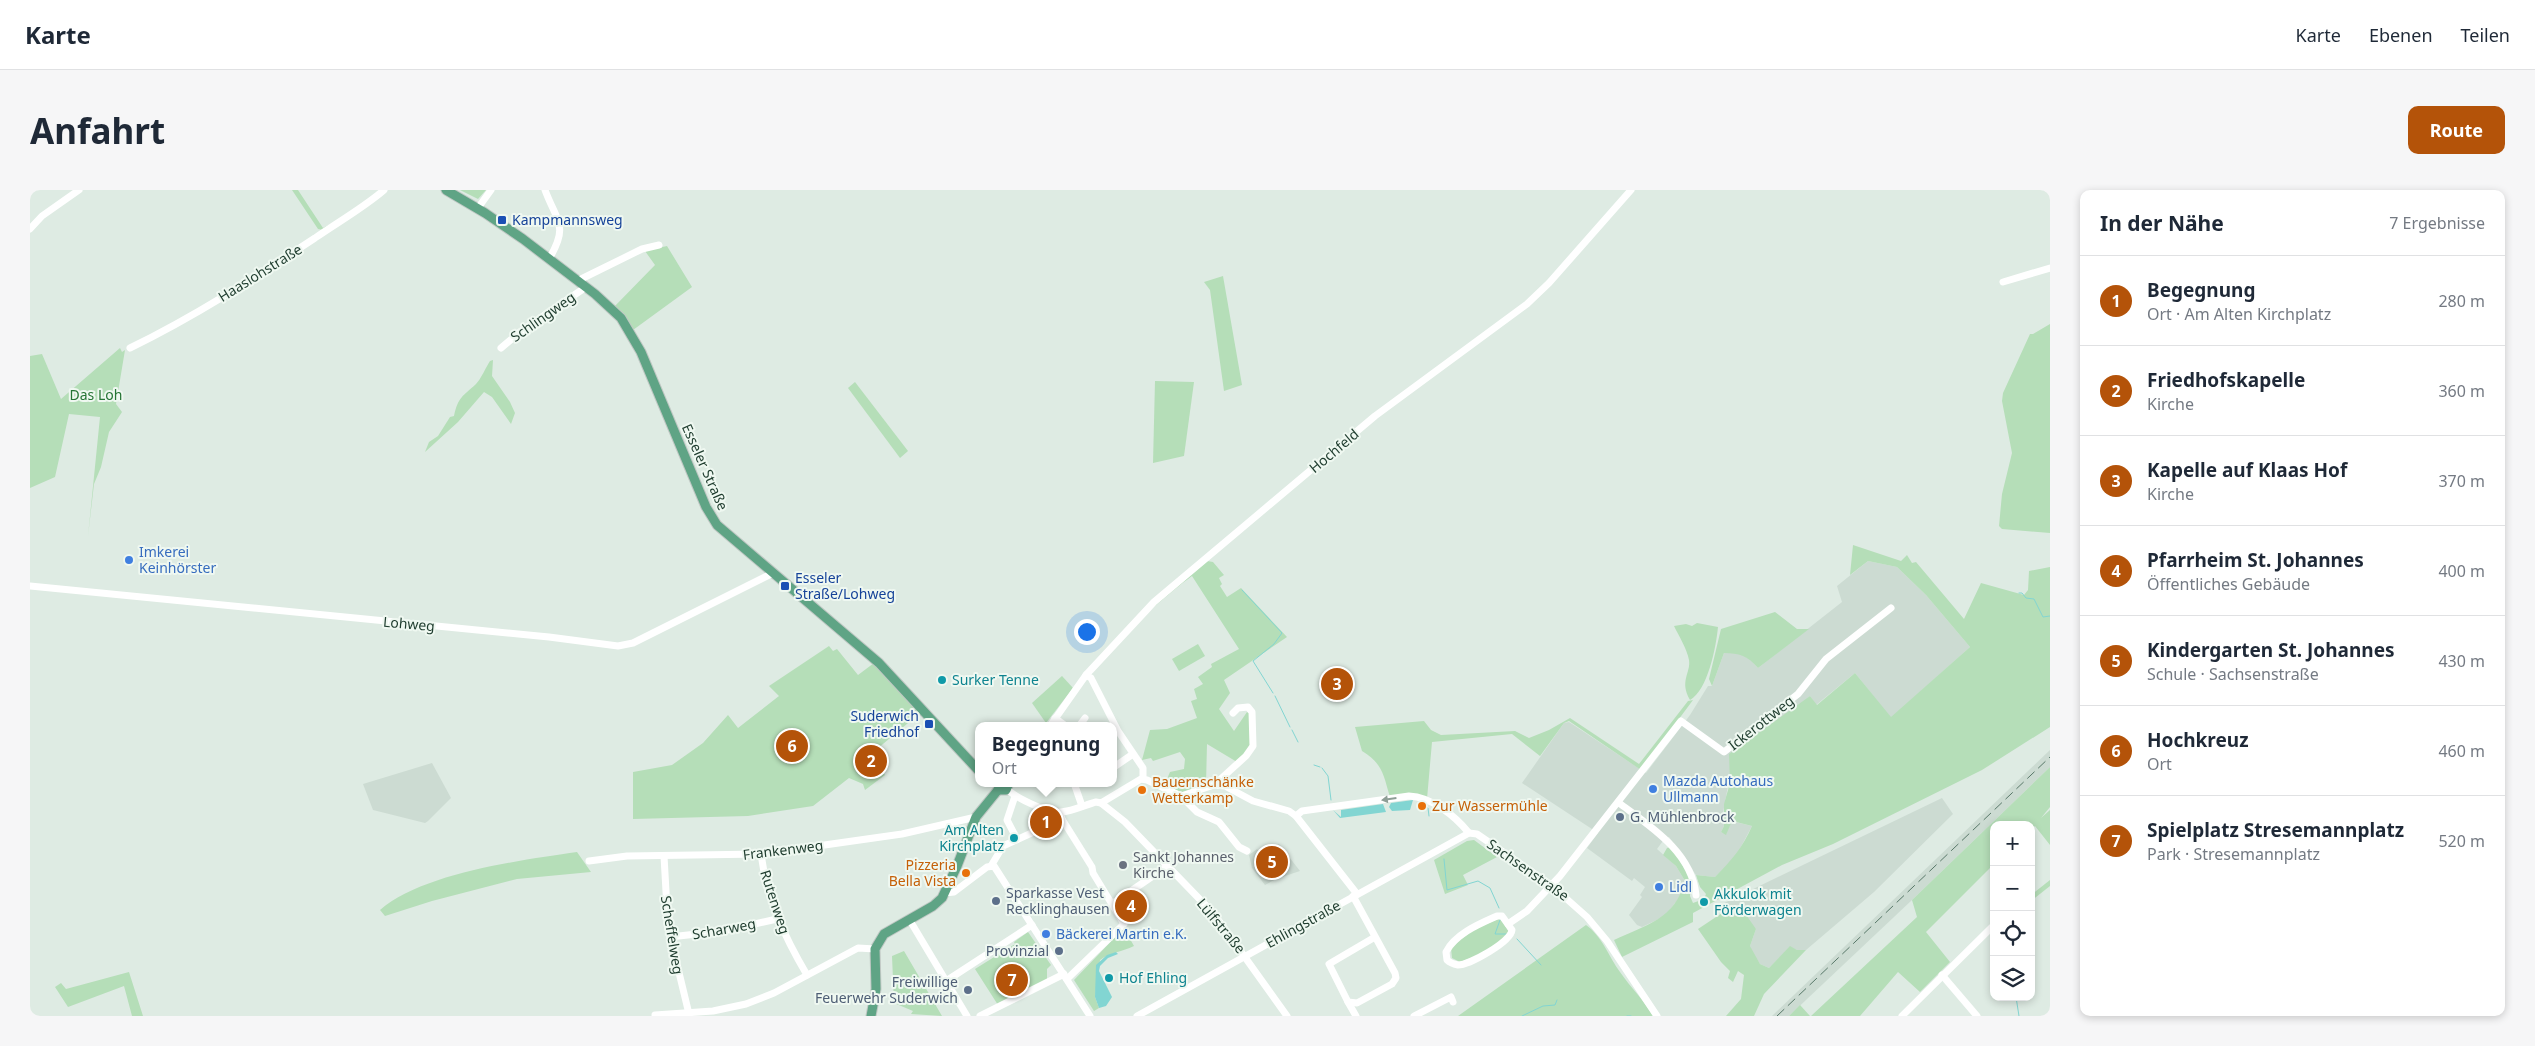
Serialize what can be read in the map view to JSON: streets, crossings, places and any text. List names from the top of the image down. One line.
{"streets":{"main road":["Esseler Straße"],"street":["Haaslohstraße","Schlingweg","Hochfeld","Lohweg","Ickerottweg","Frankenweg","Sachsenstraße","Rutenweg","Ehlingstraße","Lülfstraße","Scharweg","Scheffelweg"]},"crossings":[["Schlingweg","Esseler Straße"],["Esseler Straße","Lohweg"],["Ickerottweg","Sachsenstraße"],["Frankenweg","Rutenweg"],["Frankenweg","Scheffelweg"],["Sachsenstraße","Ehlingstraße"],["Rutenweg","Scharweg"],["Ehlingstraße","Lülfstraße"],["Scharweg","Scheffelweg"]],"one_way":["Sachsenstraße"],"parks":["Das Loh"],"places":{"transit":["Kampmannsweg","Esseler Straße/Lohweg","Suderwich Friedhof"],"other":["Imkerei Keinhörster","Surker Tenne","Mazda Autohaus Ullmann","Bauernschänke Wetterkamp","Zur Wassermühle","G. Mühlenbrock","Am Alten Kirchplatz","Sankt Johannes Kirche","Pizzeria Bella Vista","Lidl","Sparkasse Vest Recklinghausen","Akkulok mit Förderwagen","Bäckerei Martin e.K.","Provinzial","Hof Ehling","Freiwillige Feuerwehr Suderwich"]},"page":{"header":"Karte","nav":["Karte","Ebenen","Teilen"],"buttons":"Route","title":"Anfahrt","heading":["In der Nähe","7 Ergebnisse"],"list":[{"mark":"1","name":"Begegnung","note":"Ort · Am Alten Kirchplatz","value":"280 m"},{"mark":"2","name":"Friedhofskapelle","note":"Kirche","value":"360 m"},{"mark":"3","name":"Kapelle auf Klaas Hof","note":"Kirche","value":"370 m"},{"mark":"4","name":"Pfarrheim St. Johannes","note":"Öffentliches Gebäude","value":"400 m"},{"mark":"5","name":"Kindergarten St. Johannes","note":"Schule · Sachsenstraße","value":"430 m"},{"mark":"6","name":"Hochkreuz","note":"Ort","value":"460 m"},{"mark":"7","name":"Spielplatz Stresemannplatz","note":"Park · Stresemannplatz","value":"520 m"}],"pins":["3","6","2","1","5","4","7"],"popup":["Begegnung","Ort"],"map_buttons":["+","−"]}}
